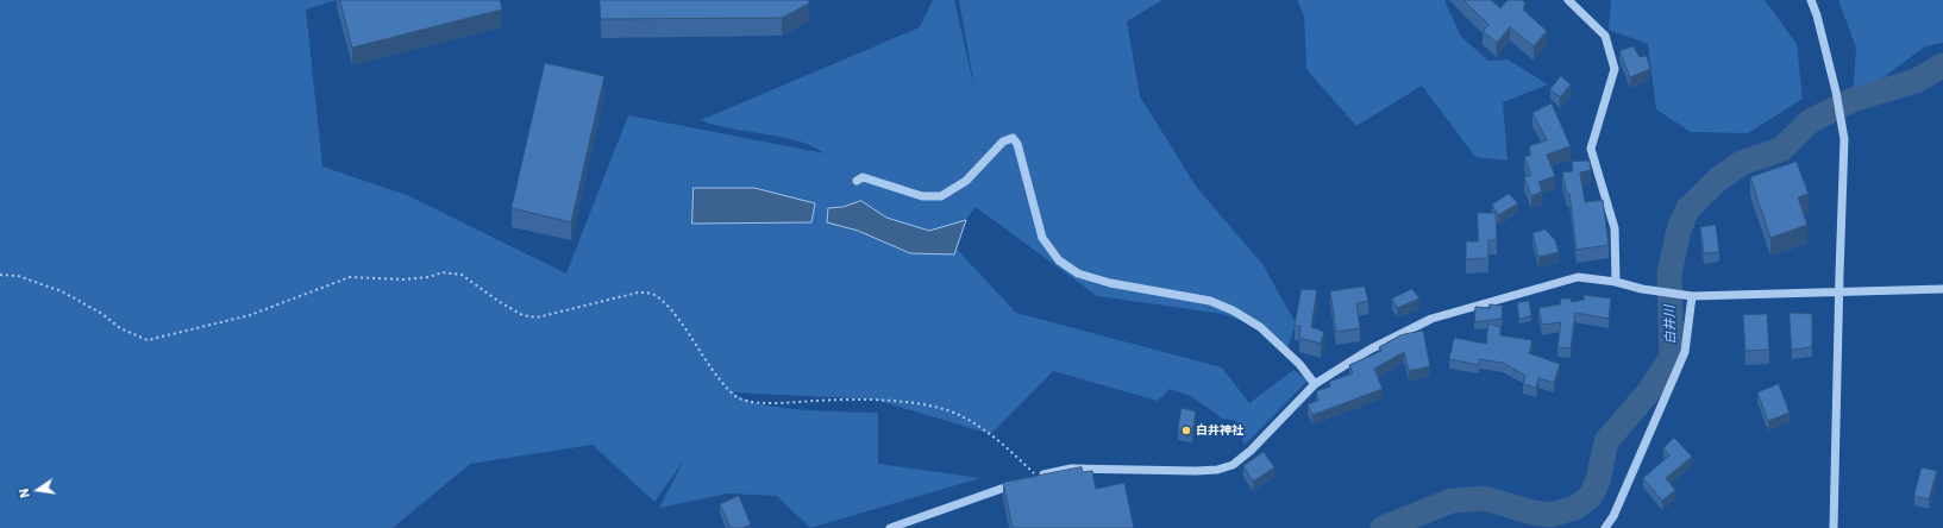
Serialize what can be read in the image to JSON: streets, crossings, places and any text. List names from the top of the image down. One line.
{"water":["白井川"],"places":["白井神社"],"north":"left"}
